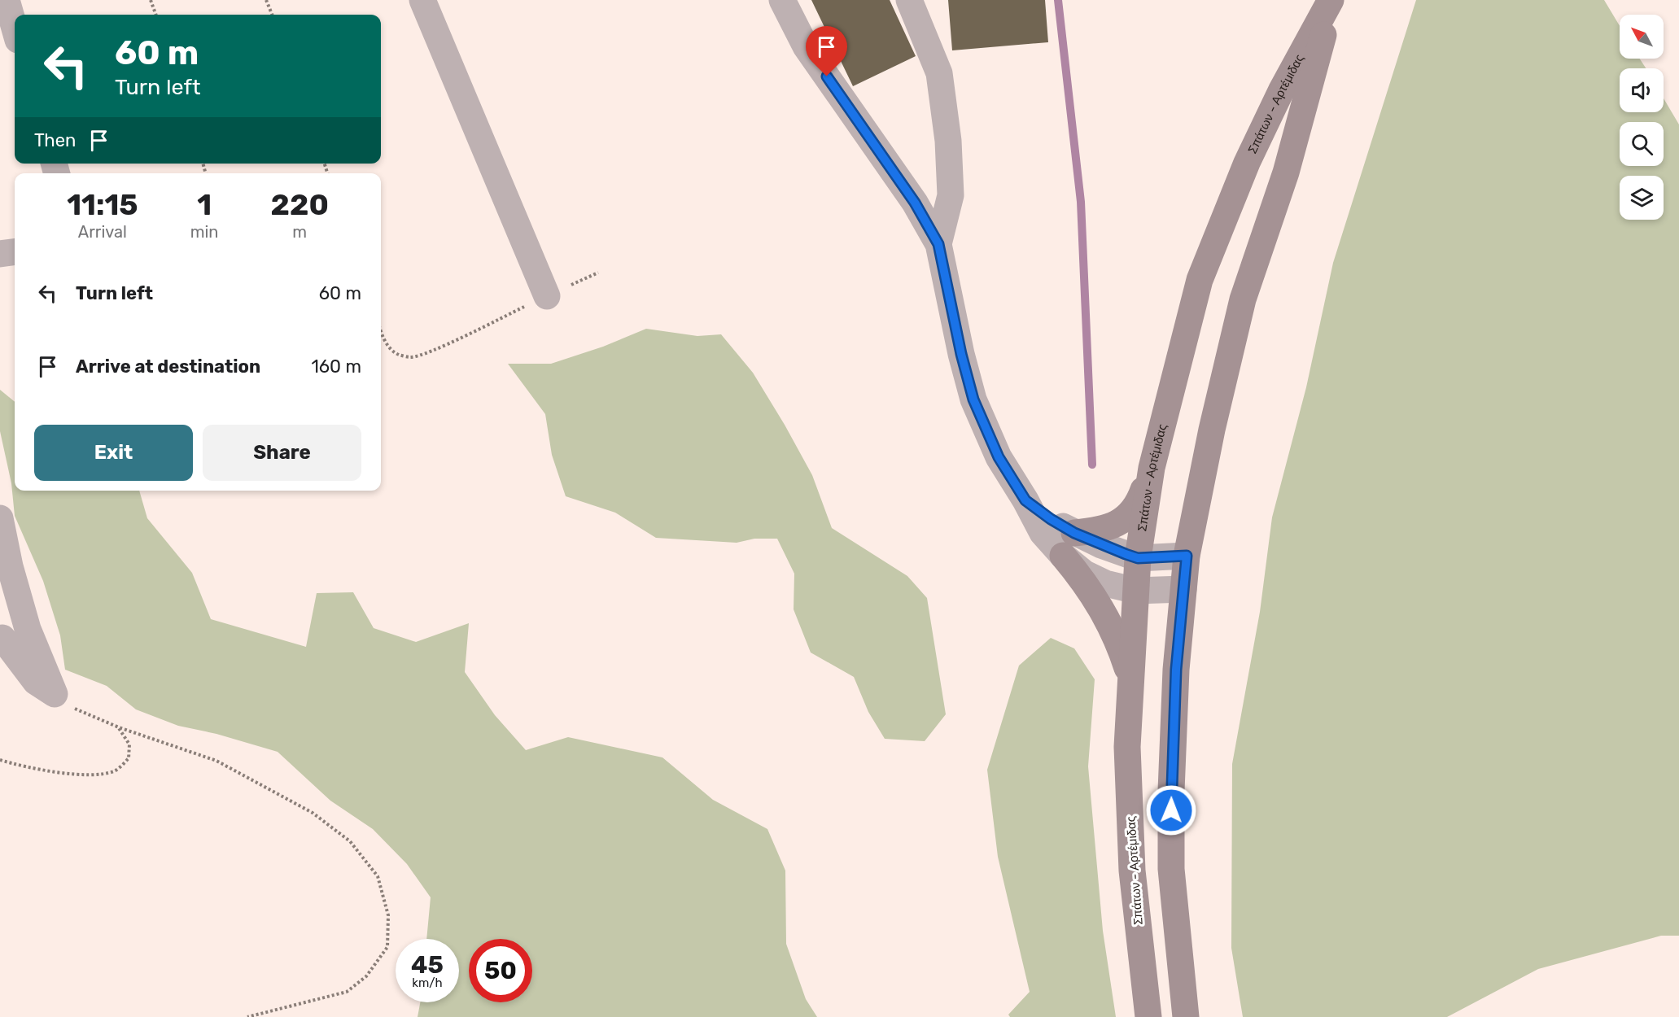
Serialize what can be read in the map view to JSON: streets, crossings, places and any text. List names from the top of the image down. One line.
{"streets":{"main road":["Σπάτων - Αρτέμιδας"]},"north":"top left","page":{"turn":["60 m","Turn left"],"then":"Then","eta":["11:15","Arrival","1","min","220","m"],"list":[{"name":"Turn left","value":"60 m"},{"name":"Arrive at destination","value":"160 m"}],"buttons":["Exit","Share"],"speed":"45 km/h","limit":"50"}}
